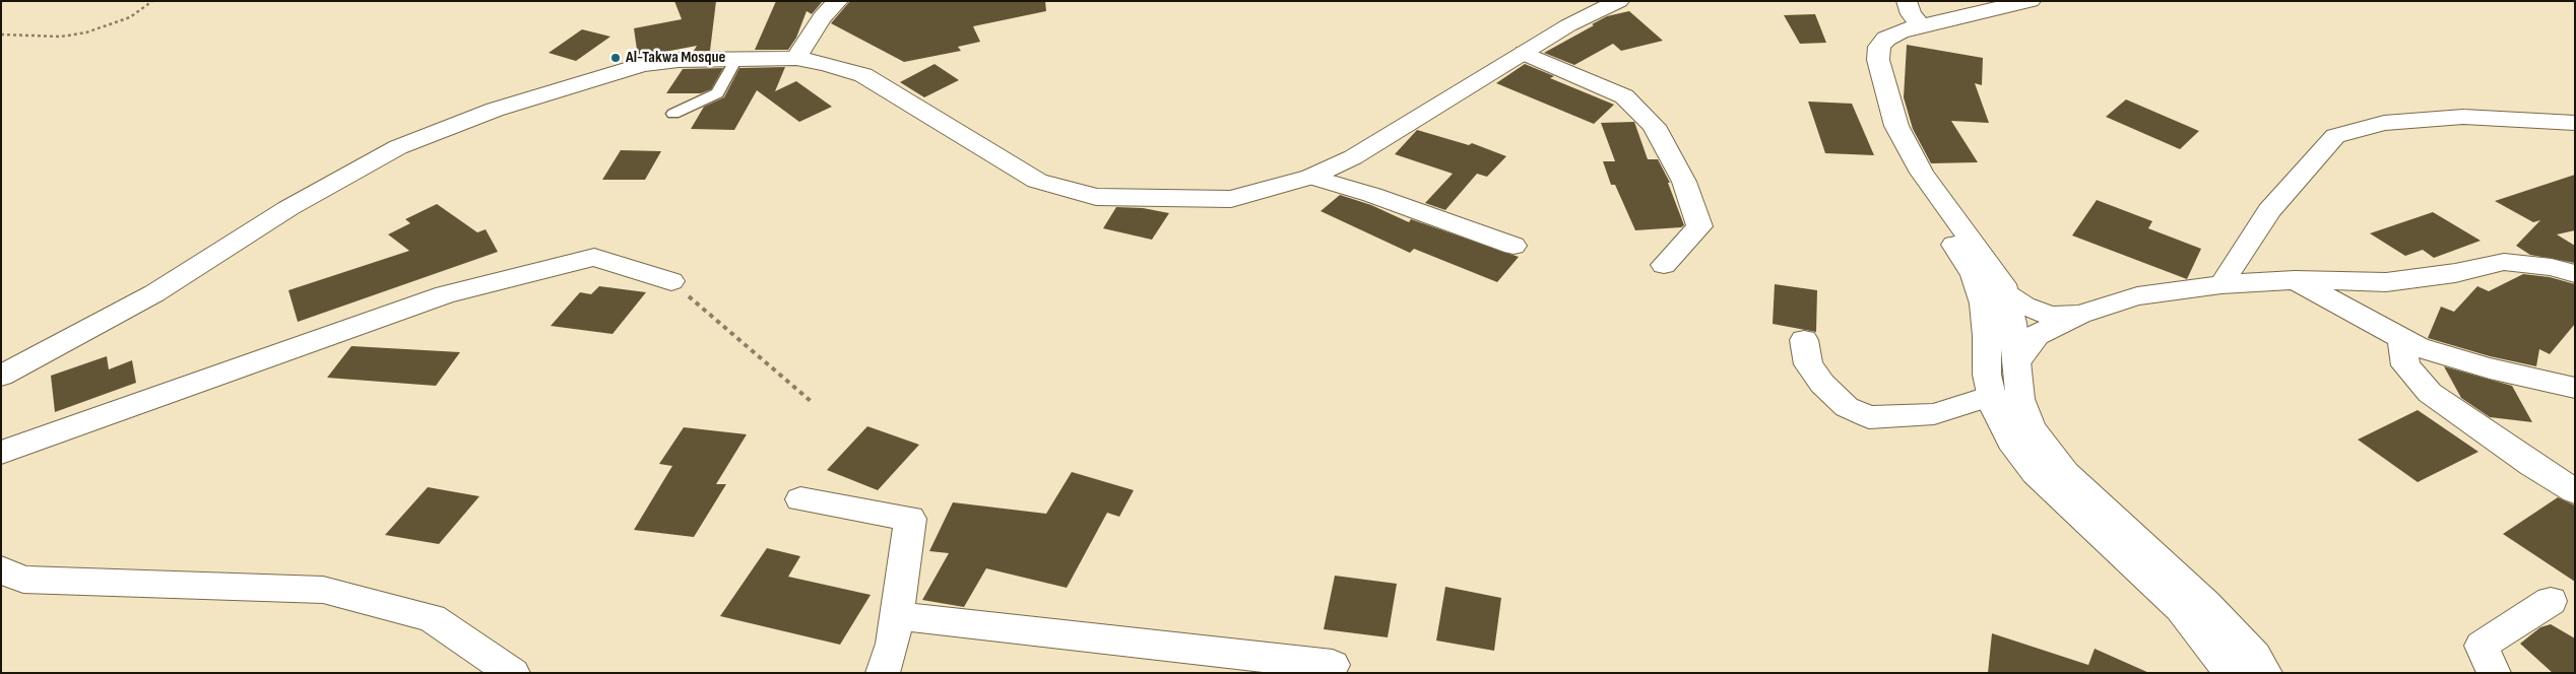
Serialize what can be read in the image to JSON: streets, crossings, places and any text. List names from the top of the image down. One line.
{"places":["Al-Takwa Mosque"]}
